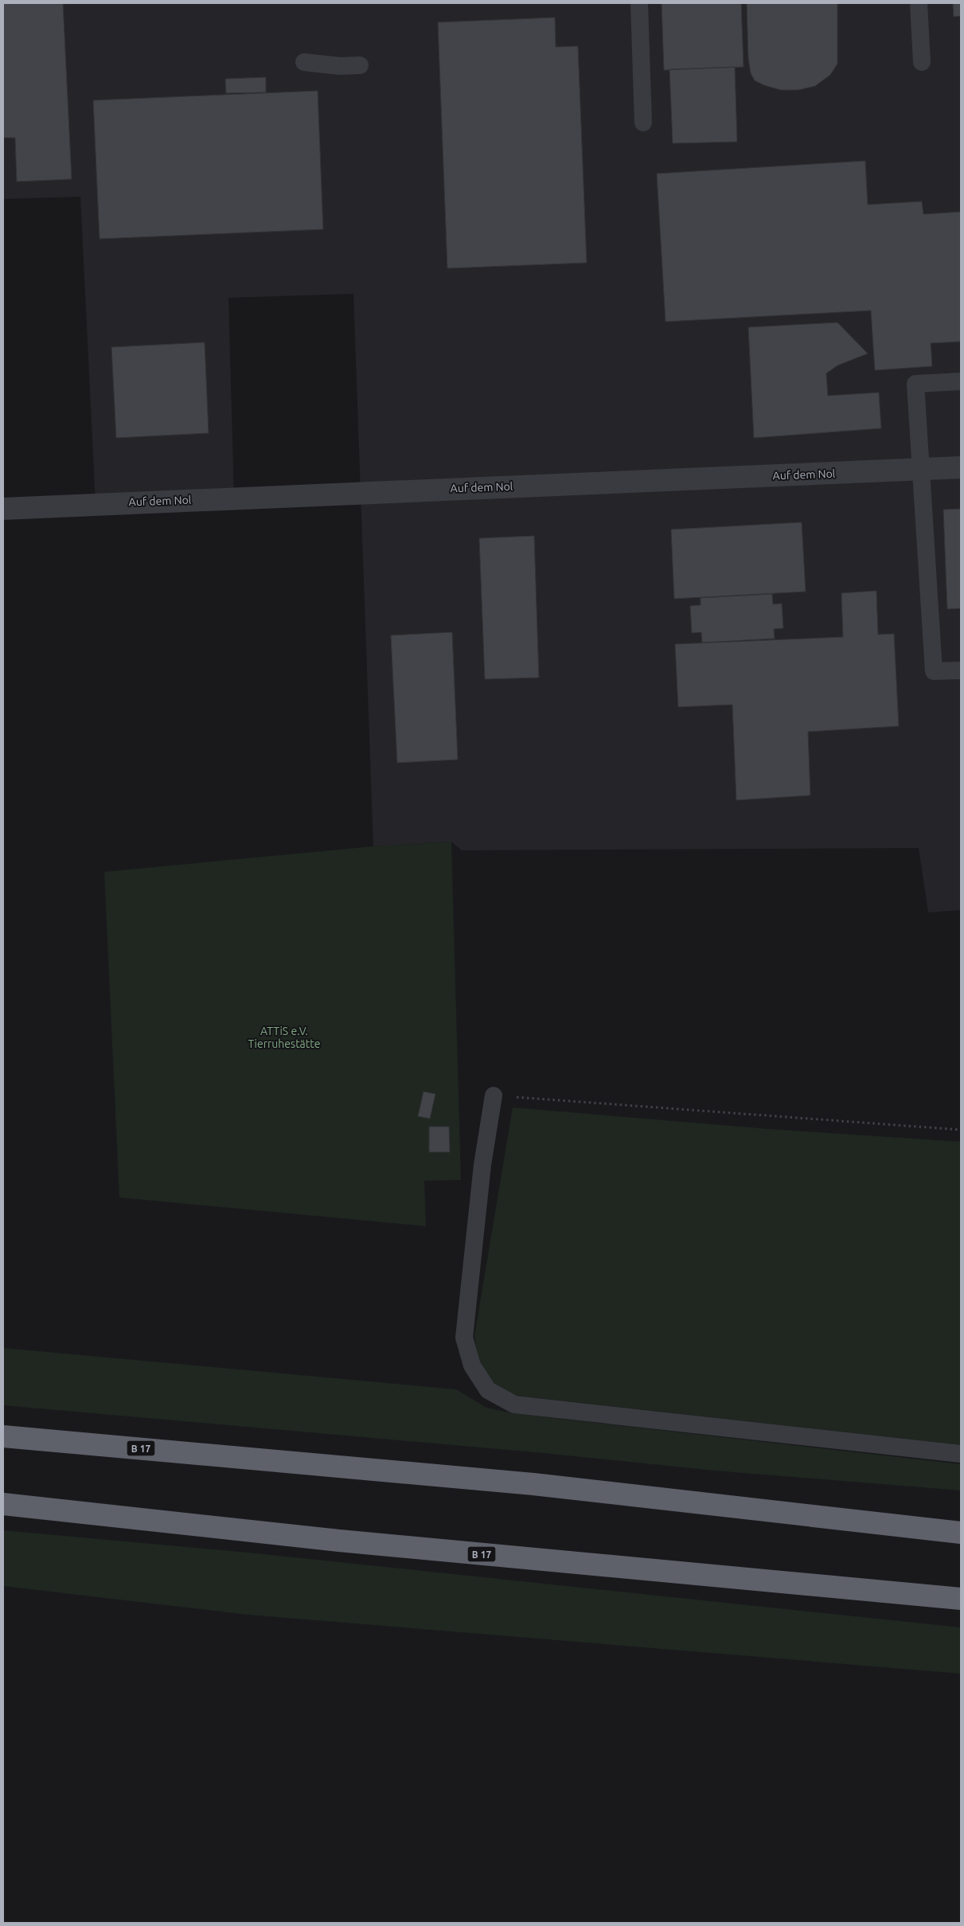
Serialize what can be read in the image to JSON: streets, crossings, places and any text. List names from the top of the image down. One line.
{"streets":{"highway":["B 17"],"street":["Auf dem Nol"]},"parks":["ATTiS e.V. Tierruhestätte"]}
